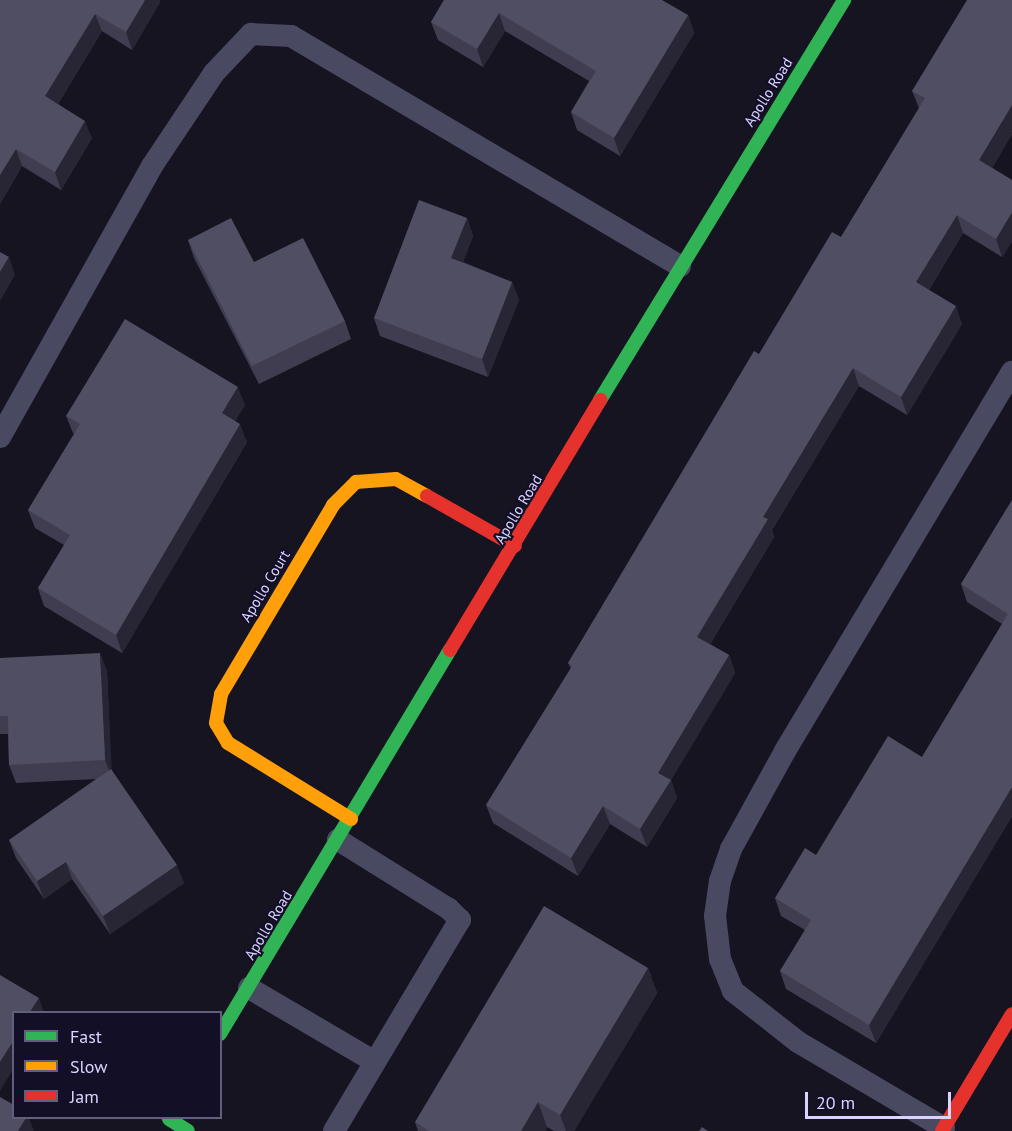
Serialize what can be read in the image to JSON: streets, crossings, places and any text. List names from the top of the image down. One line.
{"streets":{"street":["Apollo Road","Apollo Court"]},"crossings":[["Apollo Road","Apollo Court"]],"legend":["Fast","Slow","Jam"],"scale_bar":"20 m"}
